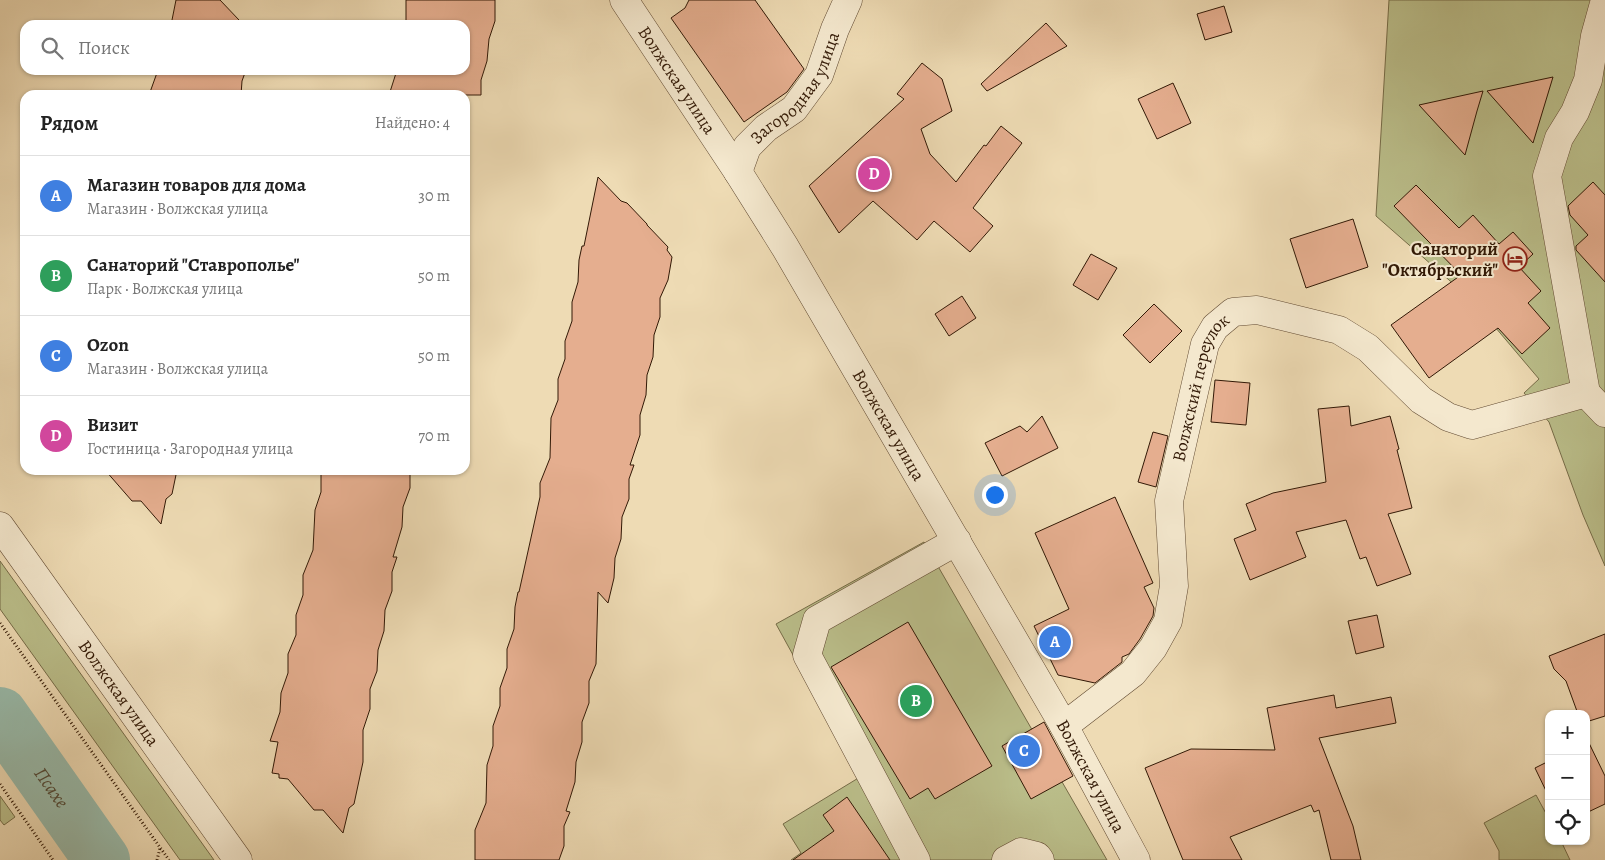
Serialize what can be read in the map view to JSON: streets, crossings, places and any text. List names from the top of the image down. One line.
{"streets":{"street":["Волжская улица","Загородная улица","Волжский переулок"]},"crossings":[["Волжская улица","Загородная улица"],["Волжская улица","Волжский переулок"]],"water":["Псахе"],"places":{"hotel":["Санаторий \"Октябрьский\""]},"page":{"search":"Поиск","heading":["Рядом","Найдено: 4"],"list":[{"mark":"A","name":"Магазин товаров для дома","note":"Магазин · Волжская улица","value":"30 m"},{"mark":"B","name":"Санаторий \"Ставрополье\"","note":"Парк · Волжская улица","value":"50 m"},{"mark":"C","name":"Ozon","note":"Магазин · Волжская улица","value":"50 m"},{"mark":"D","name":"Визит","note":"Гостиница · Загородная улица","value":"70 m"}],"pins":["D","A","B","C"],"map_buttons":["+","−"]}}
